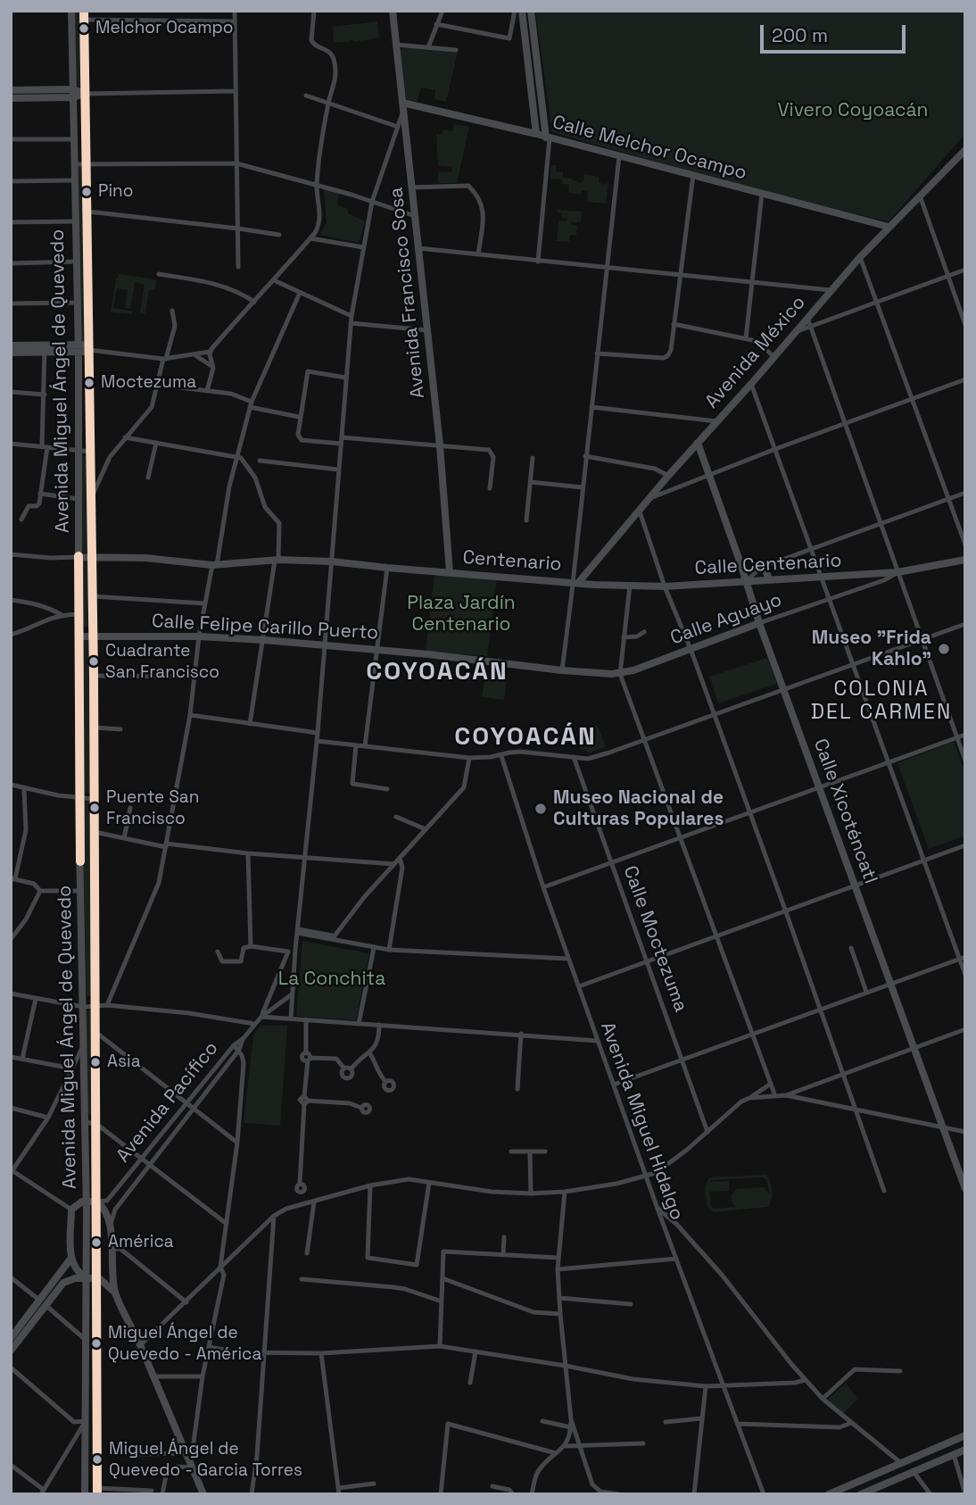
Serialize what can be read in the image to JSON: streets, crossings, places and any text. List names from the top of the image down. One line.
{"streets":{"street":["Calle Melchor Ocampo","Avenida Francisco Sosa","Avenida México","Avenida Miguel Ángel de Quevedo","Centenario","Calle Centenario","Calle Aguayo","Calle Felipe Carillo Puerto","Calle Xicoténcatl","Calle Moctezuma","Avenida Pacífico","Avenida Miguel Hidalgo"]},"crossings":[["Calle Melchor Ocampo","Avenida Francisco Sosa"],["Calle Melchor Ocampo","Avenida México"],["Avenida Francisco Sosa","Centenario"],["Avenida México","Centenario"],["Avenida México","Calle Centenario"],["Avenida México","Calle Xicoténcatl"],["Avenida Miguel Ángel de Quevedo","Centenario"],["Avenida Miguel Ángel de Quevedo","Calle Felipe Carillo Puerto"],["Avenida Miguel Ángel de Quevedo","Avenida Pacífico"],["Centenario","Calle Centenario"],["Calle Centenario","Calle Aguayo"],["Calle Centenario","Calle Xicoténcatl"],["Calle Aguayo","Calle Felipe Carillo Puerto"],["Calle Aguayo","Calle Xicoténcatl"]],"districts":["COYOACÁN","COLONIA DEL CARMEN","COYOACÁN"],"parks":["Vivero Coyoacán","Plaza Jardín Centenario","La Conchita"],"places":["Melchor Ocampo","Pino","Moctezuma","Museo \"Frida Kahlo\"","Cuadrante San Francisco","Puente San Francisco","Museo Nacional de Culturas Populares","Asia","América","Miguel Ángel de Quevedo - América","Miguel Ángel de Quevedo - Garcia Torres"],"scale_bar":"200 m"}
